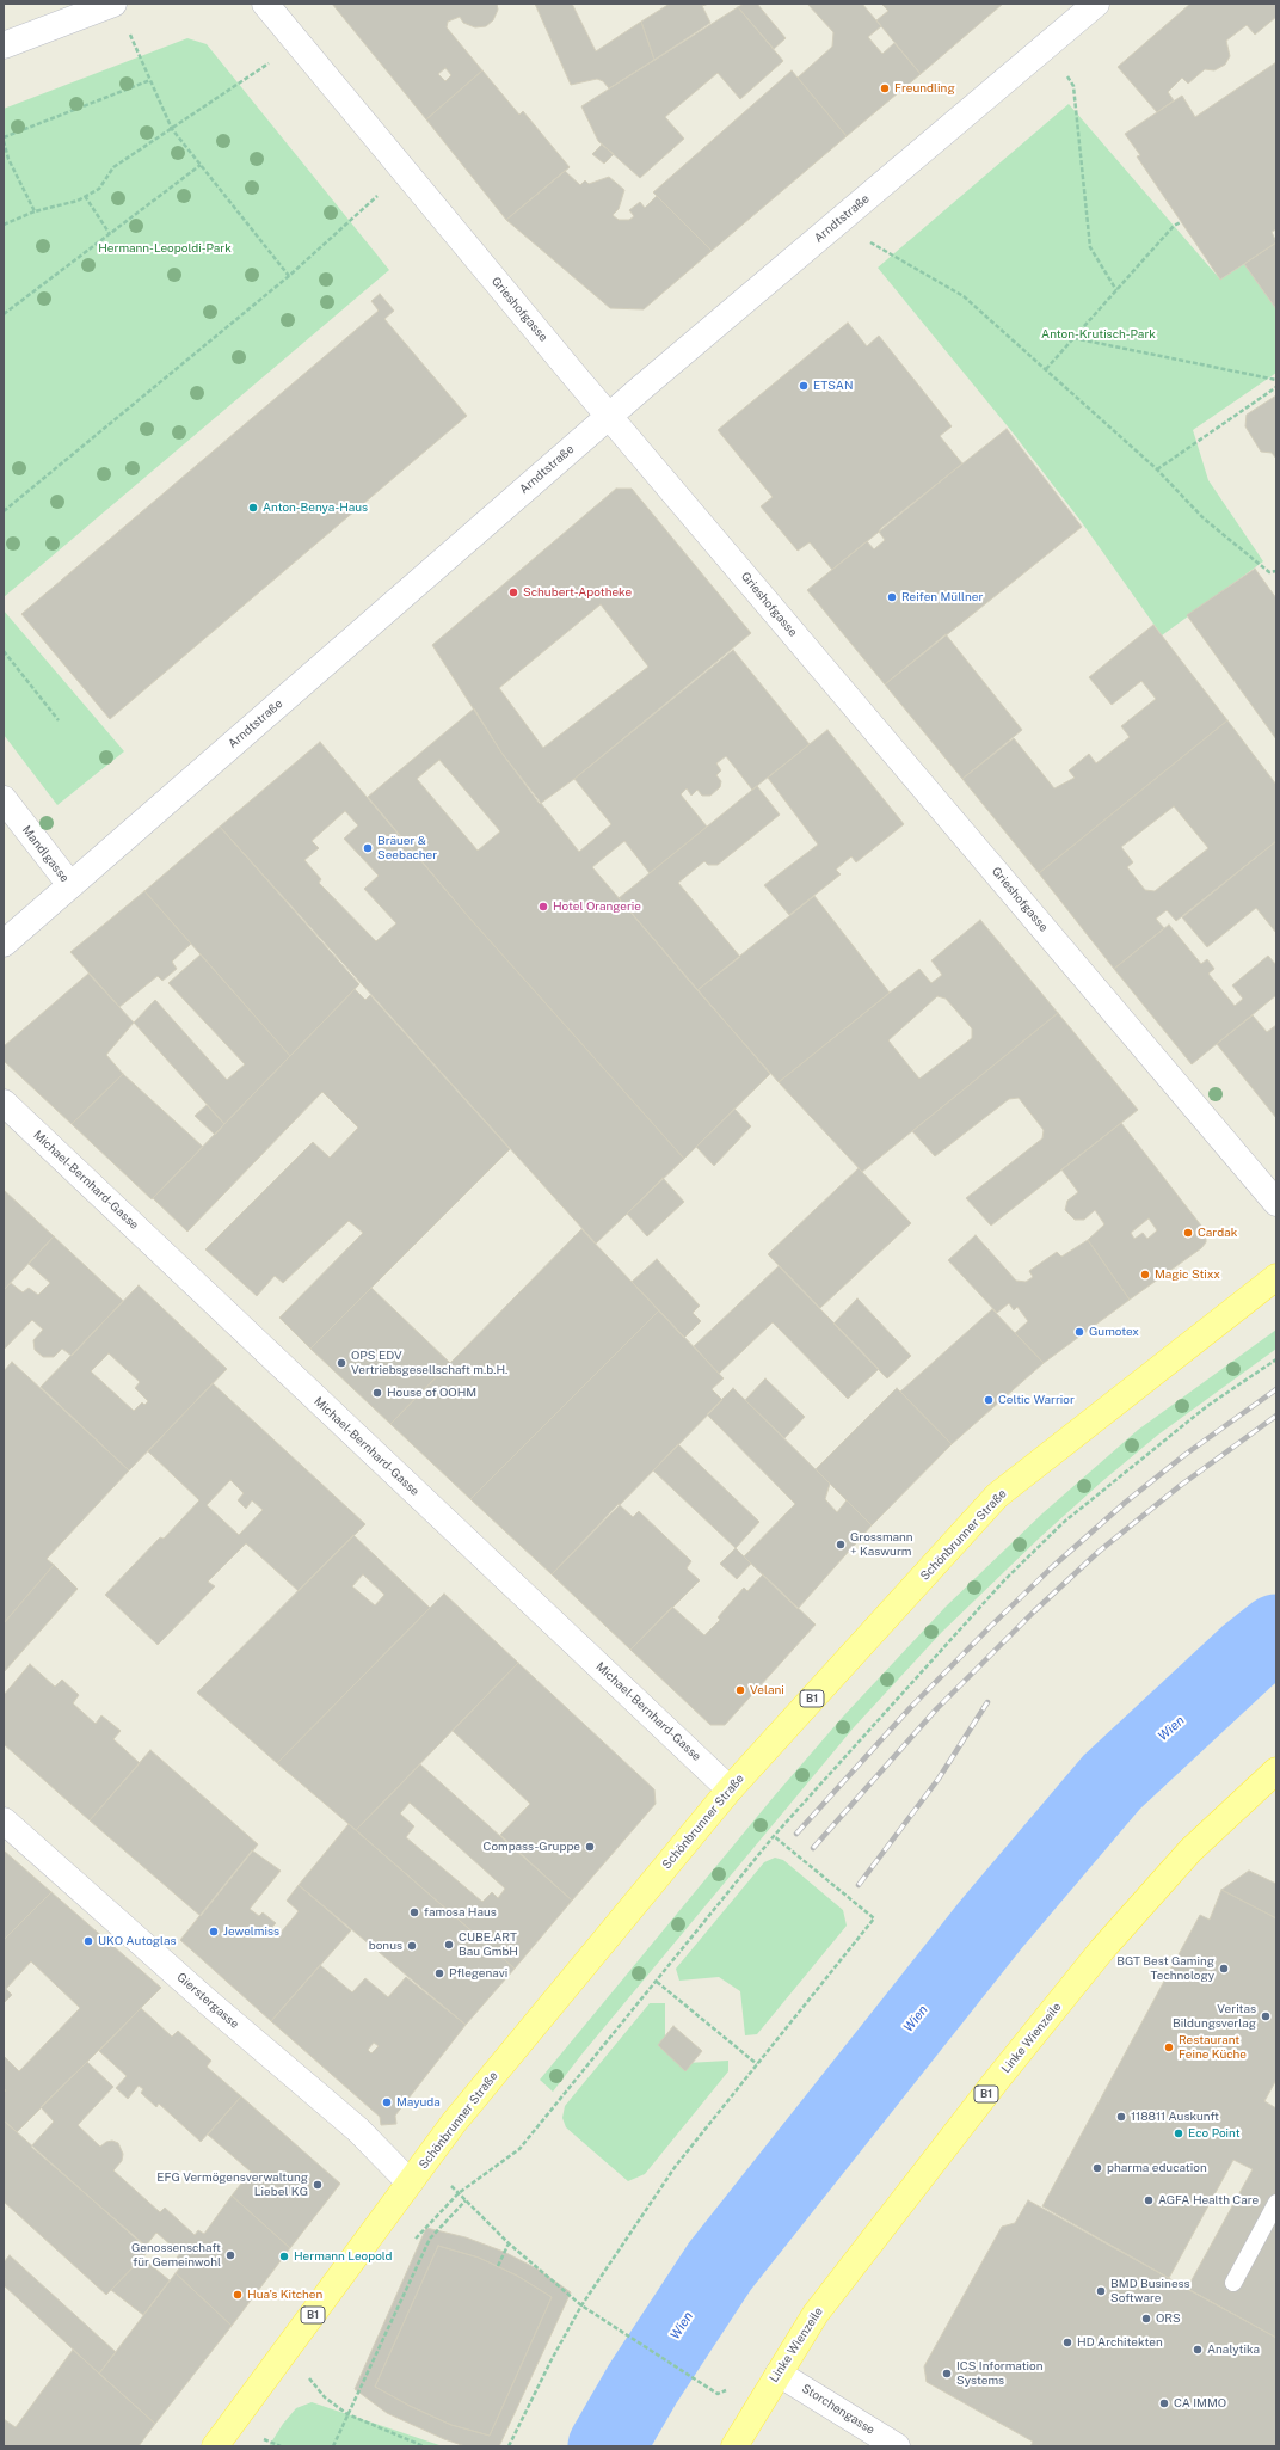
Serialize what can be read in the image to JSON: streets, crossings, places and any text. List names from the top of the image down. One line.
{"streets":{"main road":["Schönbrunner Straße","B1","Linke Wienzeile"],"street":["Arndtstraße","Grieshofgasse","Mandlgasse","Michael-Bernhard-Gasse","Gierstergasse","Storchengasse"]},"crossings":[["Arndtstraße","Grieshofgasse"],["Arndtstraße","Mandlgasse"],["Michael-Bernhard-Gasse","Schönbrunner Straße"],["Schönbrunner Straße","Gierstergasse"],["Linke Wienzeile","Storchengasse"]],"water":["Wien"],"parks":["Hermann-Leopoldi-Park","Anton-Krutisch-Park"],"places":["Freundling","ETSAN","Anton-Benya-Haus","Schubert-Apotheke","Reifen Müllner","Bräuer & Seebacher","Hotel Orangerie","Cardak","Magic Stixx","Gumotex","OPS EDV Vertriebsgesellschaft m.b.H.","House of OOHM","Celtic Warrior","Grossmann + Kaswurm","Velani","Compass-Gruppe","famosa Haus","Jewelmiss","UKO Autoglas","CUBE.ART Bau GmbH","bonus","BGT Best Gaming Technology","Pflegenavi","Veritas Bildungsverlag","Restaurant Feine Küche","Mayuda","118811 Auskunft","Eco Point","pharma education","EFG Vermögensverwaltung Liebel KG","AGFA Health Care","Genossenschaft für Gemeinwohl","Hermann Leopold","BMD Business Software","Hua's Kitchen","ORS","HD Architekten","Analytika","ICS Information Systems","CA IMMO"]}
